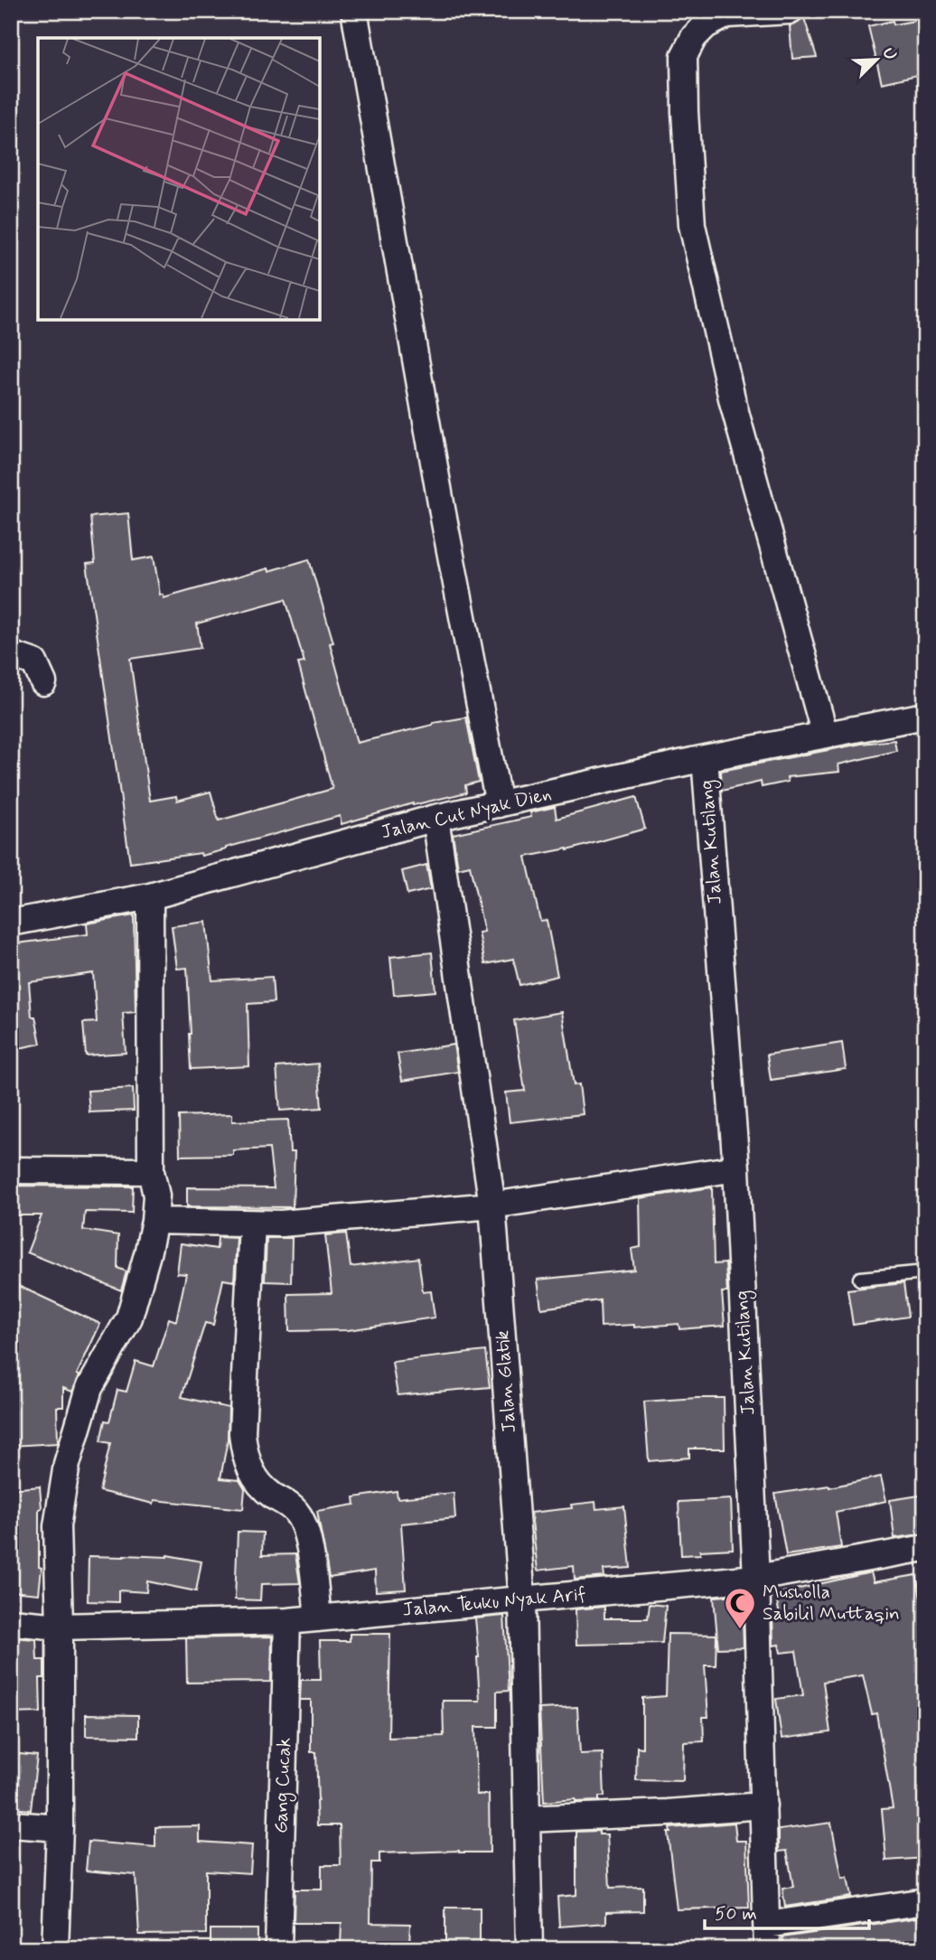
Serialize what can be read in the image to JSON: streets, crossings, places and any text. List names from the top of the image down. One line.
{"streets":{"street":["Jalan Cut Nyak Dien","Jalan Kutilang","Jalan Glatik","Jalan Teuku Nyak Arif","Gang Cucak"]},"crossings":[["Jalan Cut Nyak Dien","Jalan Kutilang"],["Jalan Cut Nyak Dien","Jalan Glatik"],["Jalan Kutilang","Jalan Teuku Nyak Arif"],["Jalan Glatik","Jalan Teuku Nyak Arif"],["Jalan Teuku Nyak Arif","Gang Cucak"]],"places":{"mosque":["Musholla Sabilil Muttaqin"]},"scale_bar":"50 m","north":"top right"}
